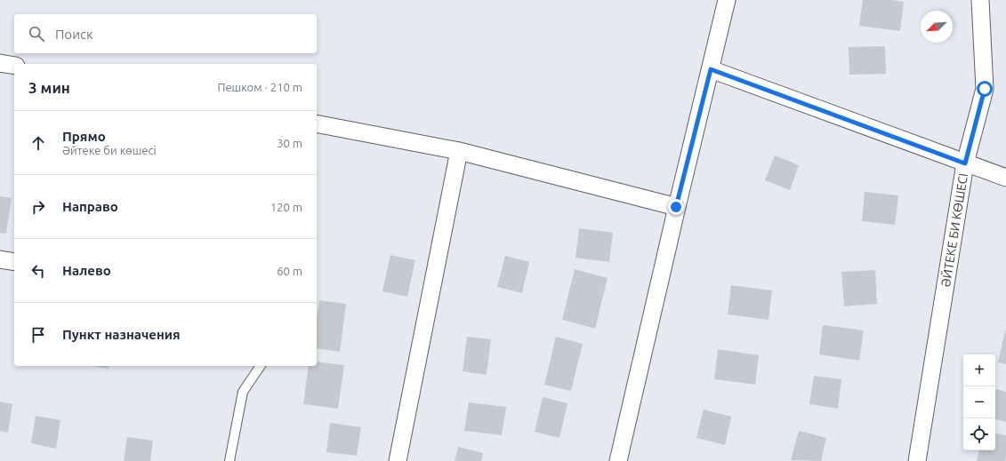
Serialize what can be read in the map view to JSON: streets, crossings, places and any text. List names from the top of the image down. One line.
{"streets":{"street":["ӘЙТЕКЕ БИ КӨШЕСІ"]},"north":"bottom left","page":{"search":"Поиск","heading":["3 мин","Пешком · 210 m"],"list":[["Прямо","Әйтеке би көшесі","30 m"],["Направо","120 m"],["Налево","60 m"],"Пункт назначения"],"map_buttons":["+","−"]}}
